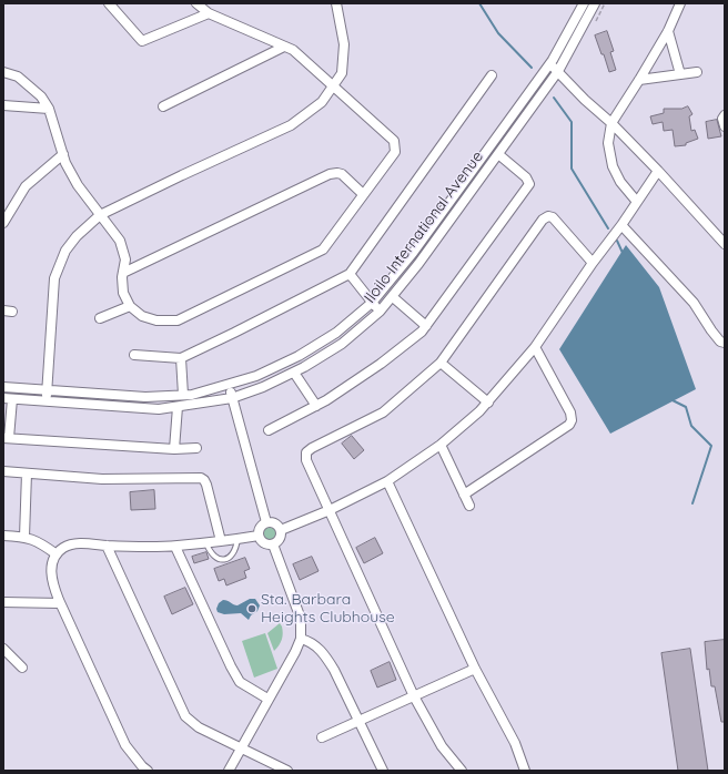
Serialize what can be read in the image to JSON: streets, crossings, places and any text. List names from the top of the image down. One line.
{"streets":{"street":["Iloilo International Avenue"]},"places":["Sta. Barbara Heights Clubhouse"]}
